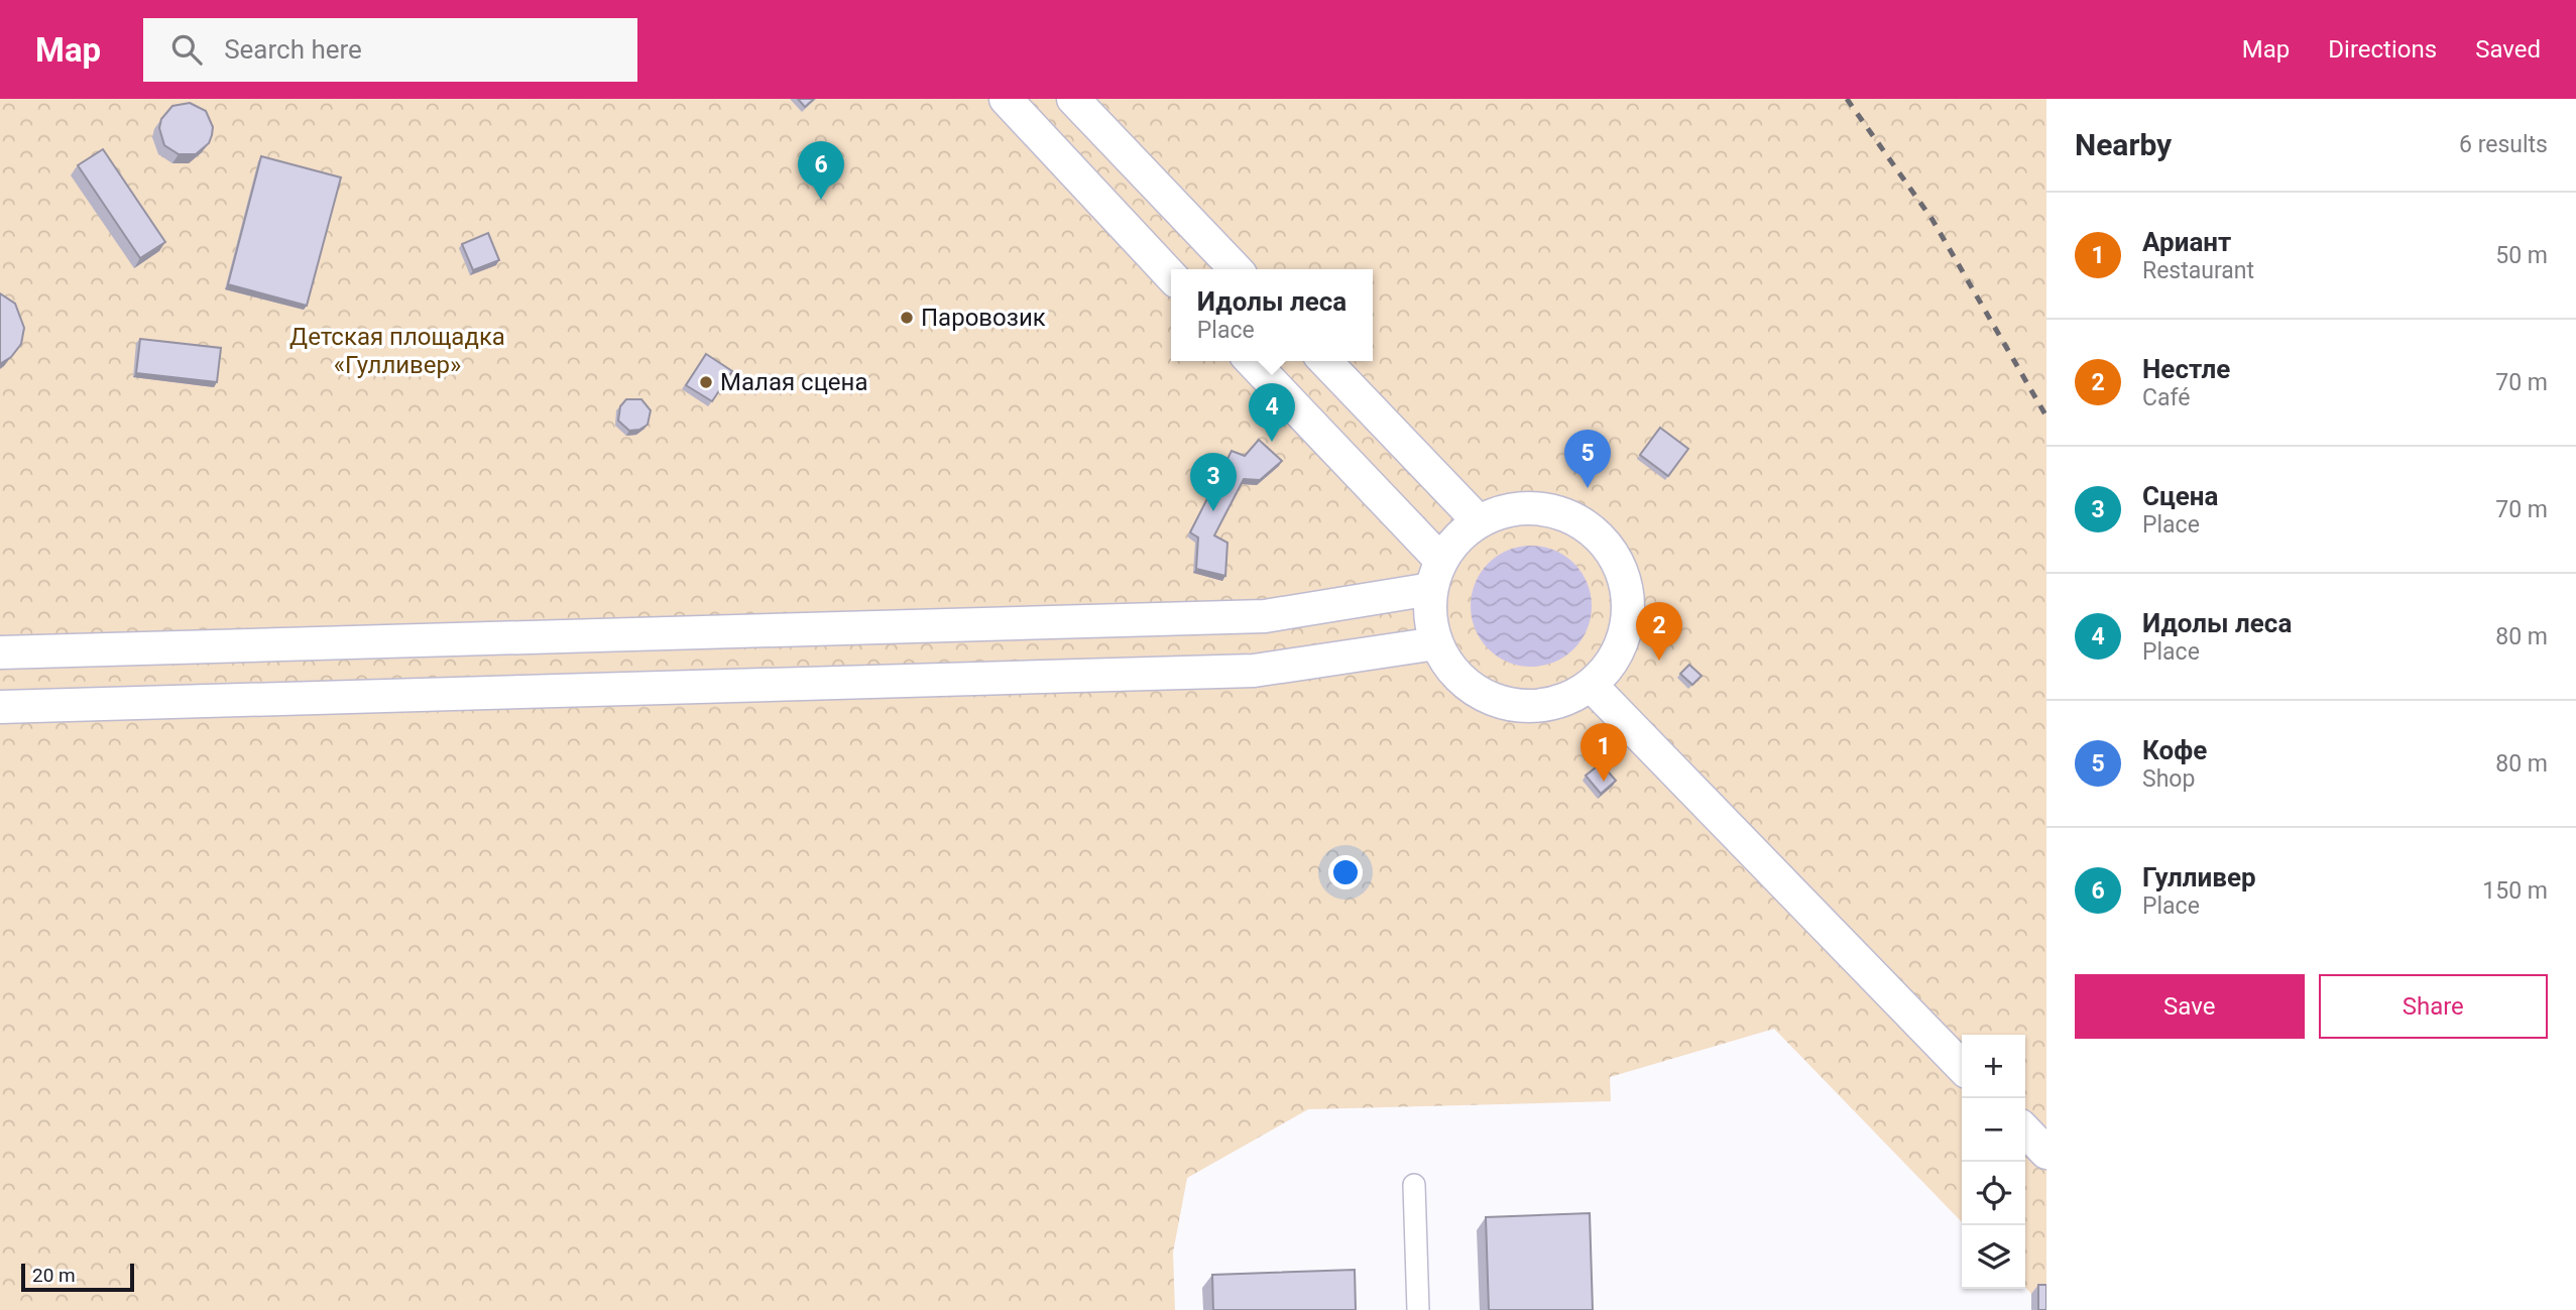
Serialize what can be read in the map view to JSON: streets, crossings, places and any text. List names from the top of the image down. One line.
{"parks":["Детская площадка «Гулливер»"],"places":["Паровозик","Малая сцена"],"scale_bar":"20 m","page":{"header":"Map","search":"Search here","nav":["Map","Directions","Saved"],"heading":["Nearby","6 results"],"pins":["6","4","5","3","2","1"],"list":[{"mark":"1","name":"Ариант","note":"Restaurant","value":"50 m"},{"mark":"2","name":"Нестле","note":"Café","value":"70 m"},{"mark":"3","name":"Сцена","note":"Place","value":"70 m"},{"mark":"4","name":"Идолы леса","note":"Place","value":"80 m"},{"mark":"5","name":"Кофе","note":"Shop","value":"80 m"},{"mark":"6","name":"Гулливер","note":"Place","value":"150 m"}],"popup":["Идолы леса","Place"],"buttons":["Save","Share"],"map_buttons":["+","−"],"scale":"20 m"}}
